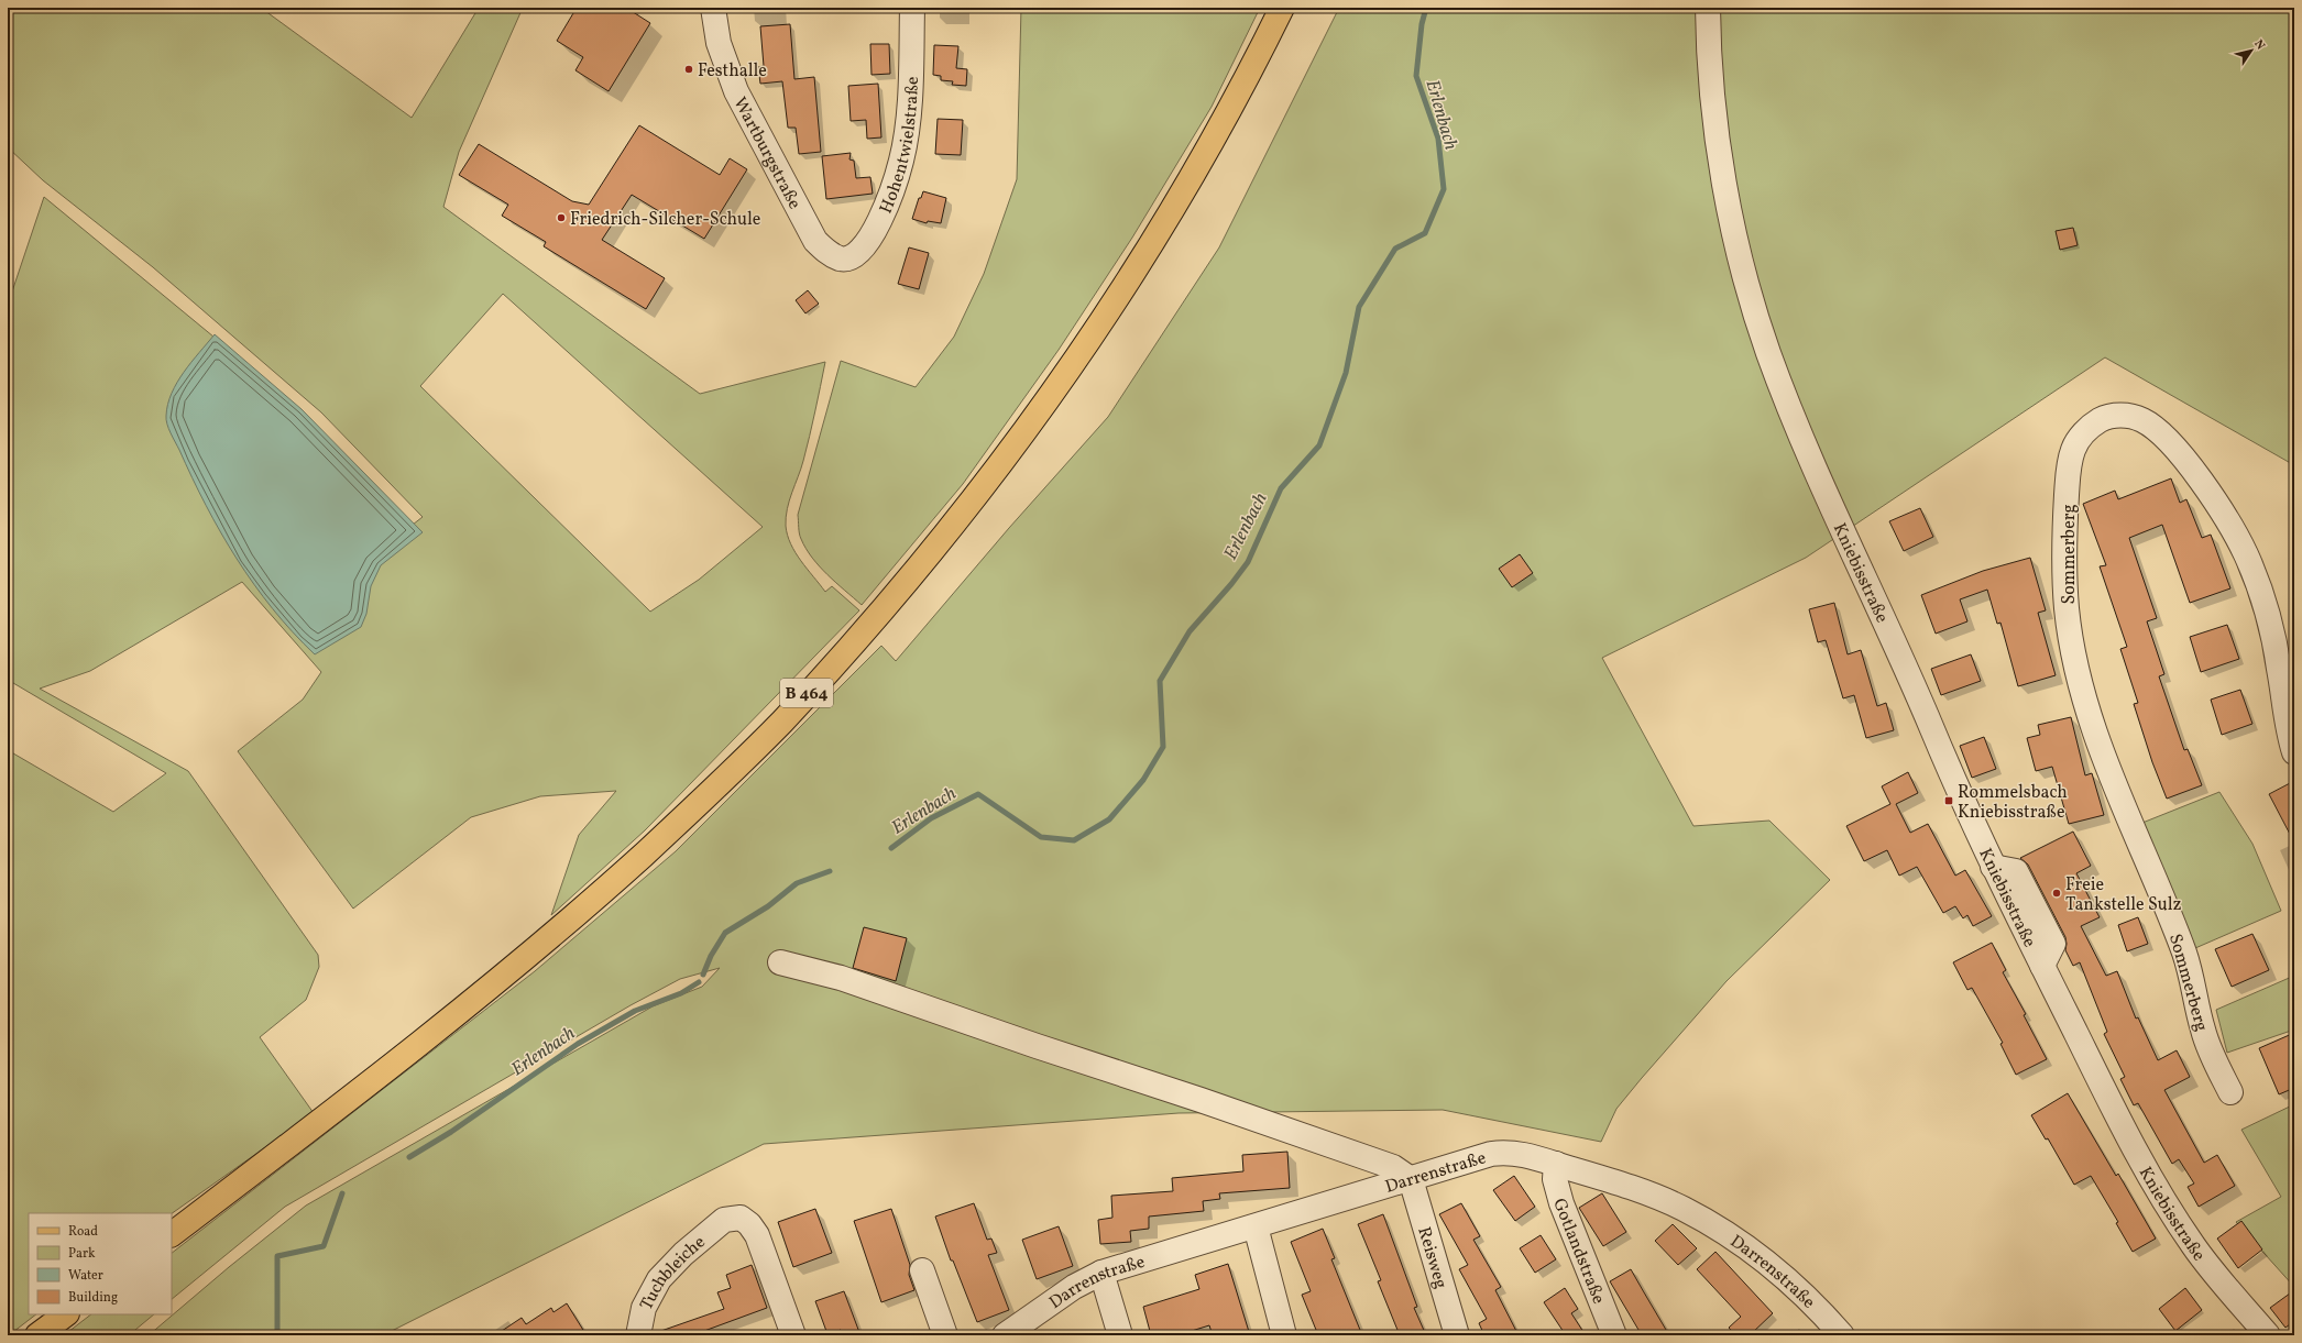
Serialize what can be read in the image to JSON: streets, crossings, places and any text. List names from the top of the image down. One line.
{"streets":{"main road":["B 464"],"street":["Hohentwielstraße","Wartburgstraße","Sommerberg","Kniebisstraße","Darrenstraße","Gotlandstraße","Reisweg","Tuchbleiche"]},"crossings":[["Hohentwielstraße","Wartburgstraße"],["Darrenstraße","Gotlandstraße"],["Darrenstraße","Reisweg"]],"water":["Erlenbach"],"places":{"other":["Festhalle","Friedrich-Silcher-Schule","Freie Tankstelle Sulz"],"transit":["Rommelsbach Kniebisstraße"]},"legend":["Road","Park","Water","Building"],"north":"top right"}
